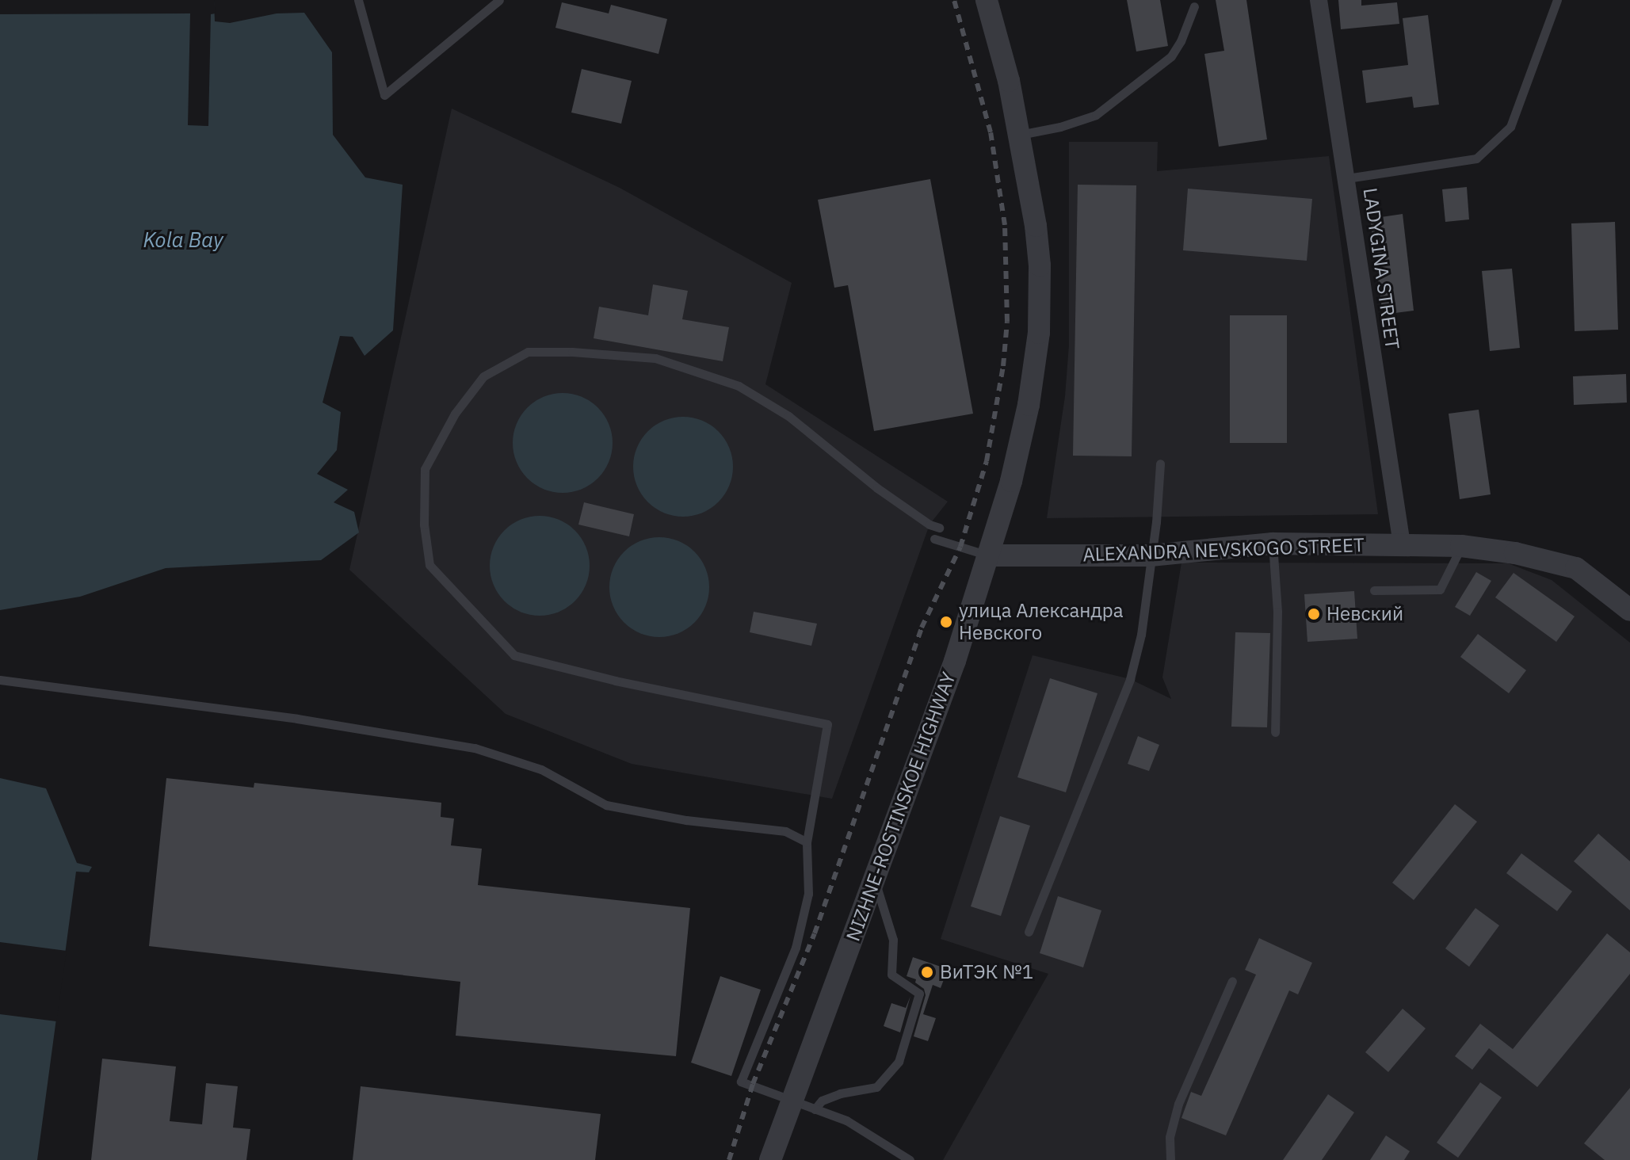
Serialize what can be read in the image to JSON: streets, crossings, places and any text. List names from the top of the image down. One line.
{"streets":{"street":["LADYGINA STREET","ALEXANDRA NEVSKOGO STREET","NIZHNE-ROSTINSKOE HIGHWAY"]},"crossings":[["LADYGINA STREET","ALEXANDRA NEVSKOGO STREET"],["ALEXANDRA NEVSKOGO STREET","NIZHNE-ROSTINSKOE HIGHWAY"]],"water":["Kola Bay"],"places":["Невский","улица Александра Невского","ВиТЭК №1"]}
